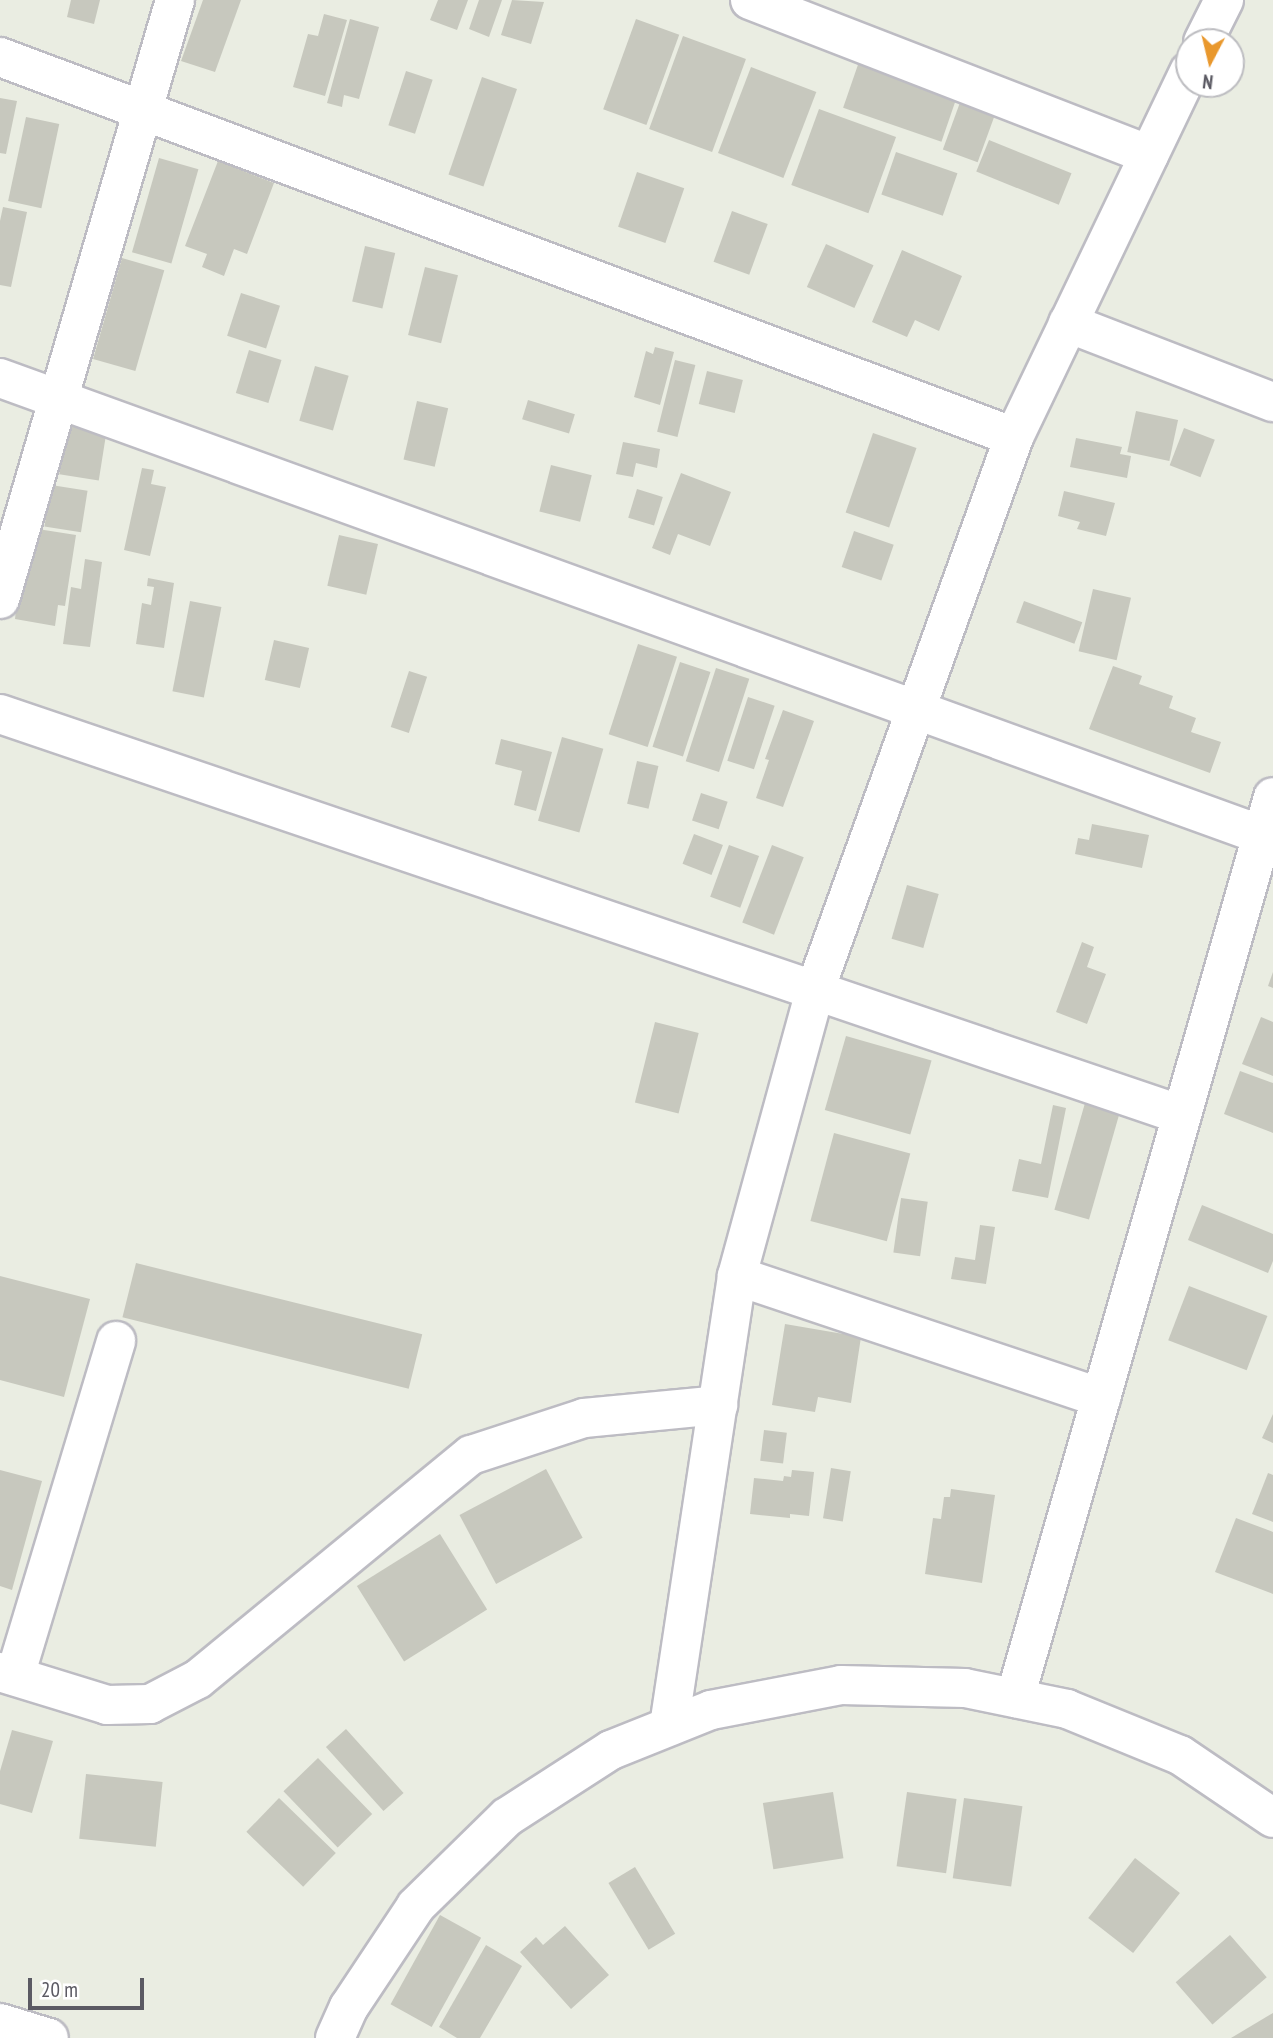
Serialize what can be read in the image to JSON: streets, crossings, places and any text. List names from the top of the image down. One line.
{"scale_bar":"20 m","north":"bottom"}
